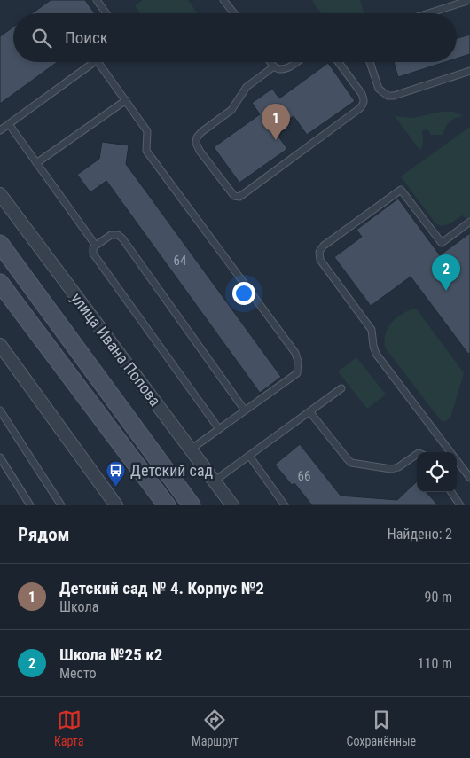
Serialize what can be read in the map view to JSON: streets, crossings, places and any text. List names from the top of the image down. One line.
{"streets":{"main road":["улица Ивана Попова"]},"places":{"bus stop":["Детский сад"]},"house_numbers":["64","66"],"page":{"search":"Поиск","pins":["1","2"],"heading":["Рядом","Найдено: 2"],"list":[{"mark":"1","name":"Детский сад № 4. Корпус №2","note":"Школа","value":"90 m"},{"mark":"2","name":"Школа №25 к2","note":"Место","value":"110 m"}],"nav":["Карта","Маршрут","Сохранённые"]}}
